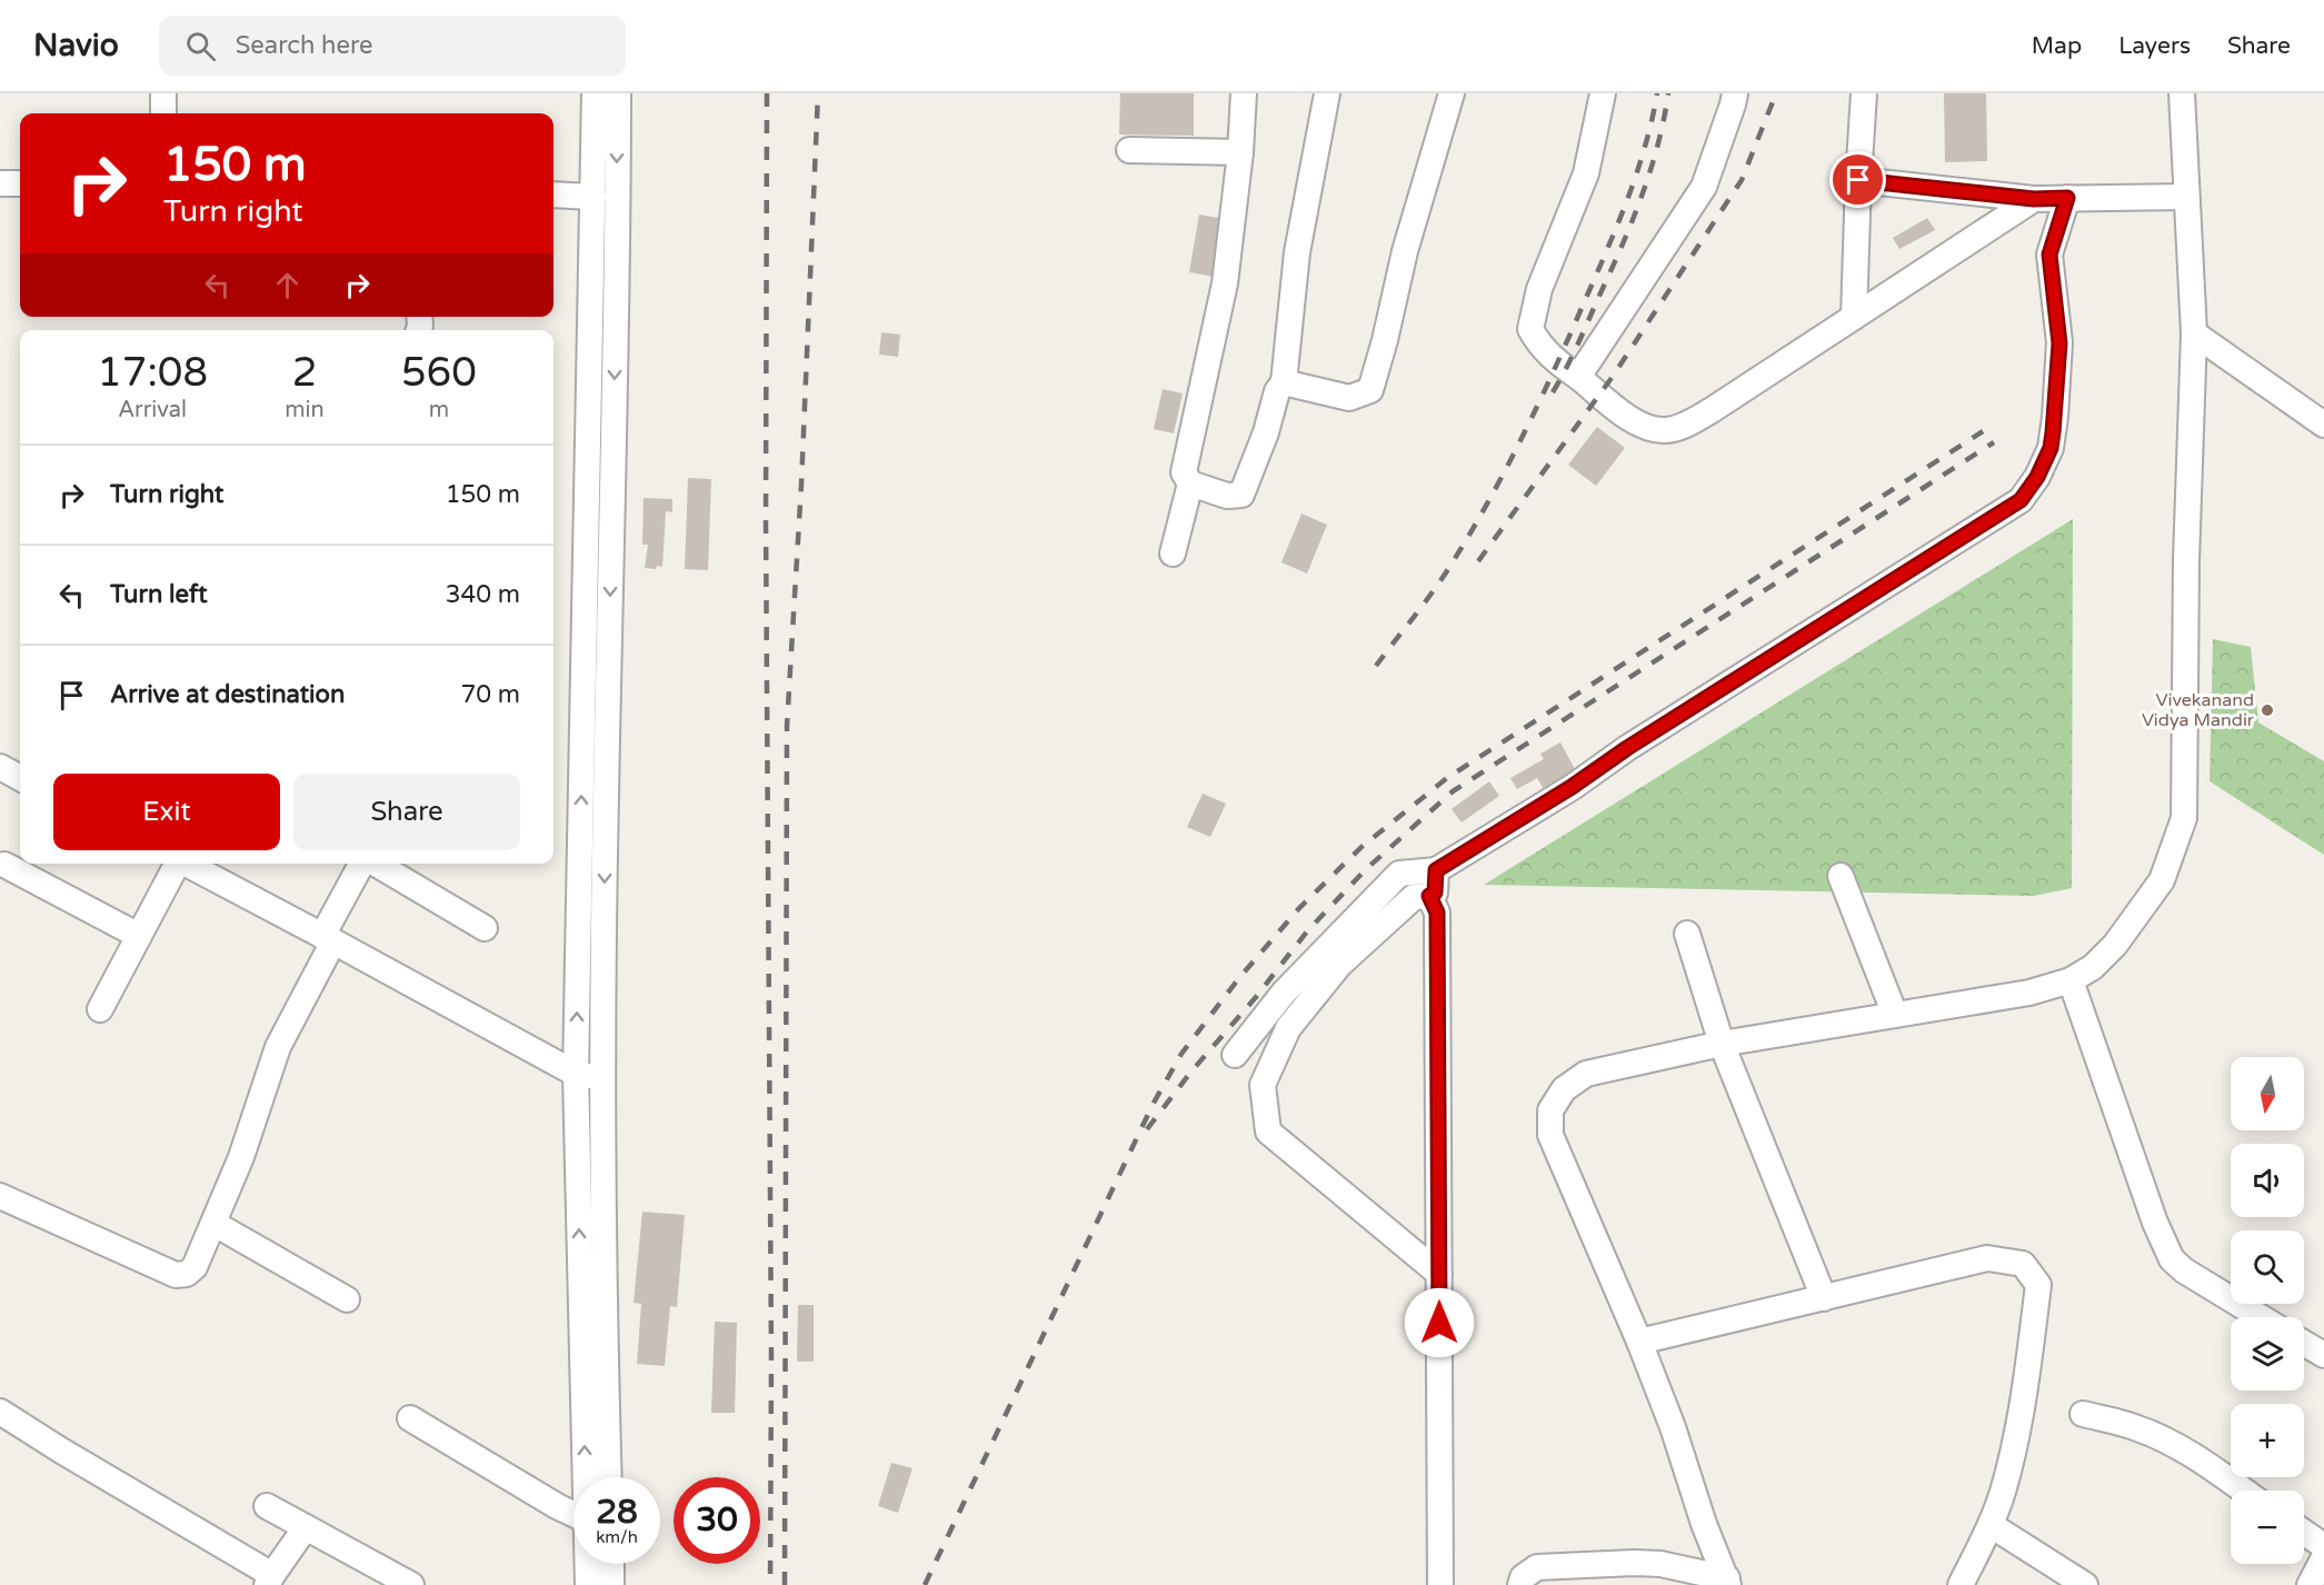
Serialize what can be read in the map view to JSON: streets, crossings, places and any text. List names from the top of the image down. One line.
{"places":["Vivekanand Vidya Mandir"],"north":"bottom","page":{"header":"Navio","search":"Search here","nav":["Map","Layers","Share"],"turn":["150 m","Turn right"],"eta":["17:08","Arrival","2","min","560","m"],"list":[{"name":"Turn right","value":"150 m"},{"name":"Turn left","value":"340 m"},{"name":"Arrive at destination","value":"70 m"}],"buttons":["Exit","Share"],"map_buttons":["+","−"],"speed":"28 km/h","limit":"30"}}
